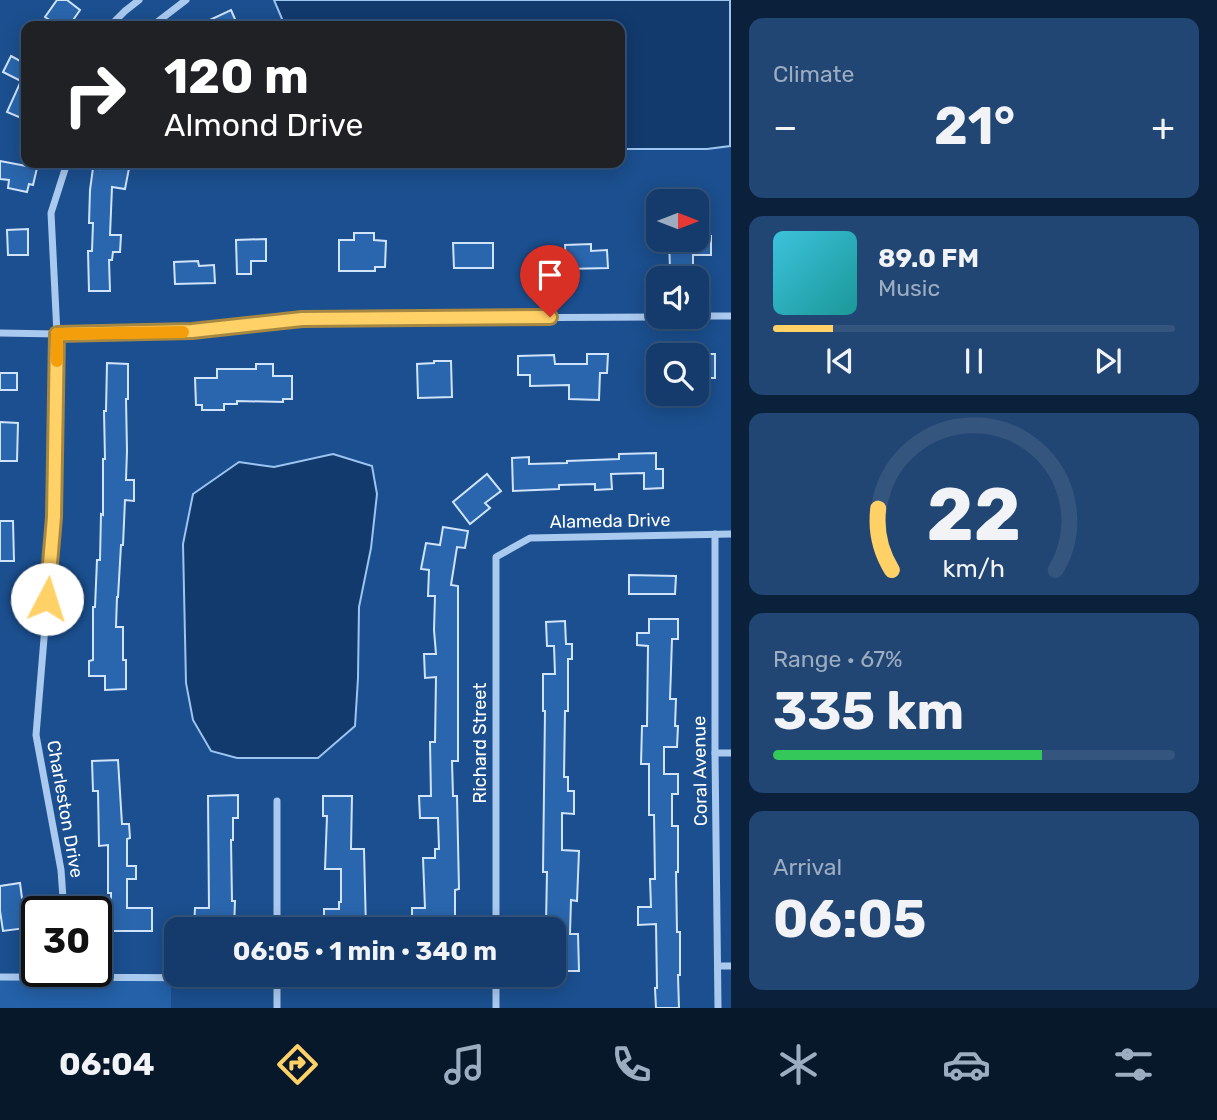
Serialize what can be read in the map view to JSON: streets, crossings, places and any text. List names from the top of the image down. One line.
{"streets":{"street":["Alameda Drive","Richard Street","Coral Avenue","Charleston Drive"]},"crossings":[["Alameda Drive","Richard Street"],["Alameda Drive","Coral Avenue"]],"north":"right","page":{"tile":["Climate",["Range · 67%","335 km"],["Arrival","06:05"]],"turn":["120 m","Almond Drive"],"heat":["−","21°","+"],"song":["89.0 FM","Music"],"limit":"30","trip":"06:05 · 1 min · 340 m","tabs":"06:04","gauge":["22","km/h"]}}
